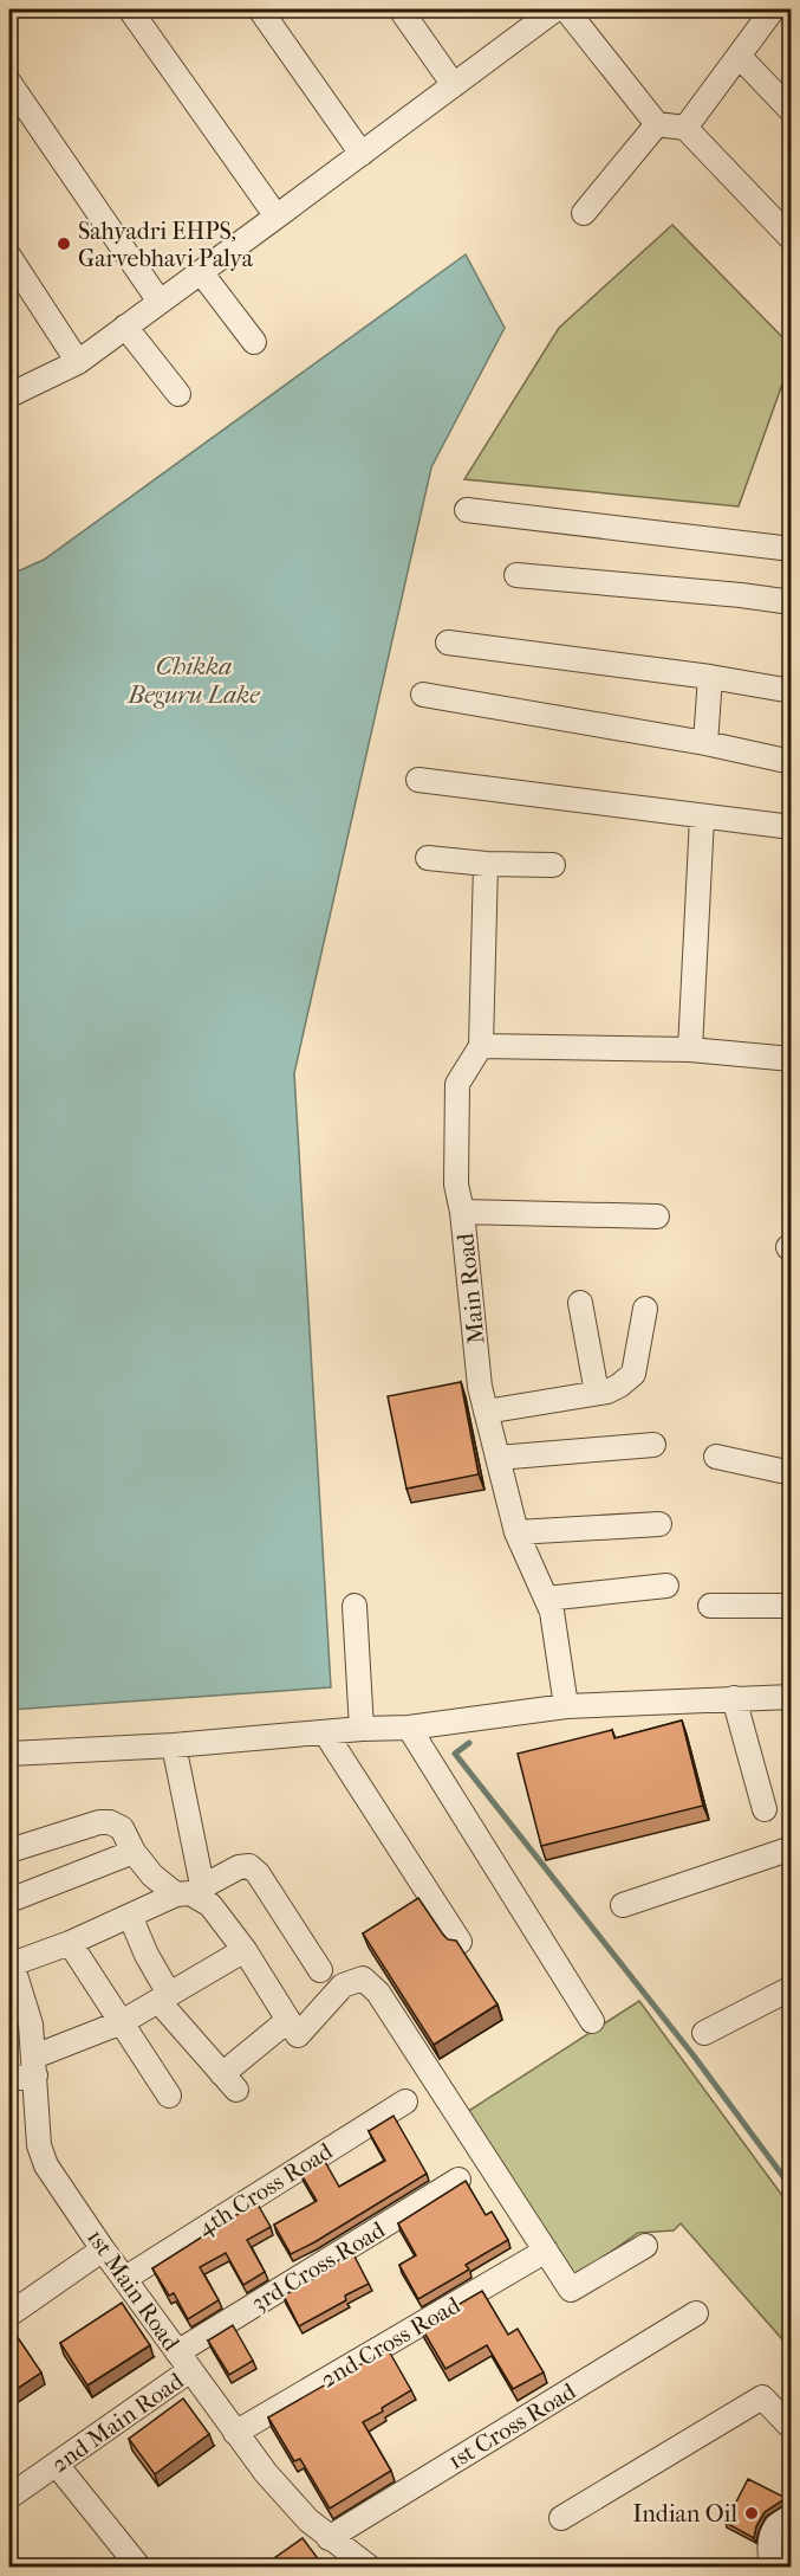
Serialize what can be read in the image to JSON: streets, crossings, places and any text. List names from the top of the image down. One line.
{"streets":{"street":["Main Road","4th Cross Road","3rd Cross Road","1st Main Road","2nd Cross Road","2nd Main Road","1st Cross Road"]},"crossings":[["4th Cross Road","1st Main Road"],["3rd Cross Road","1st Main Road"],["3rd Cross Road","2nd Main Road"],["1st Main Road","2nd Cross Road"],["1st Main Road","2nd Main Road"],["1st Main Road","1st Cross Road"]],"water":["Chikka Beguru Lake"],"places":["Sahyadri EHPS, Garvebhavi Palya","Indian Oil"]}
